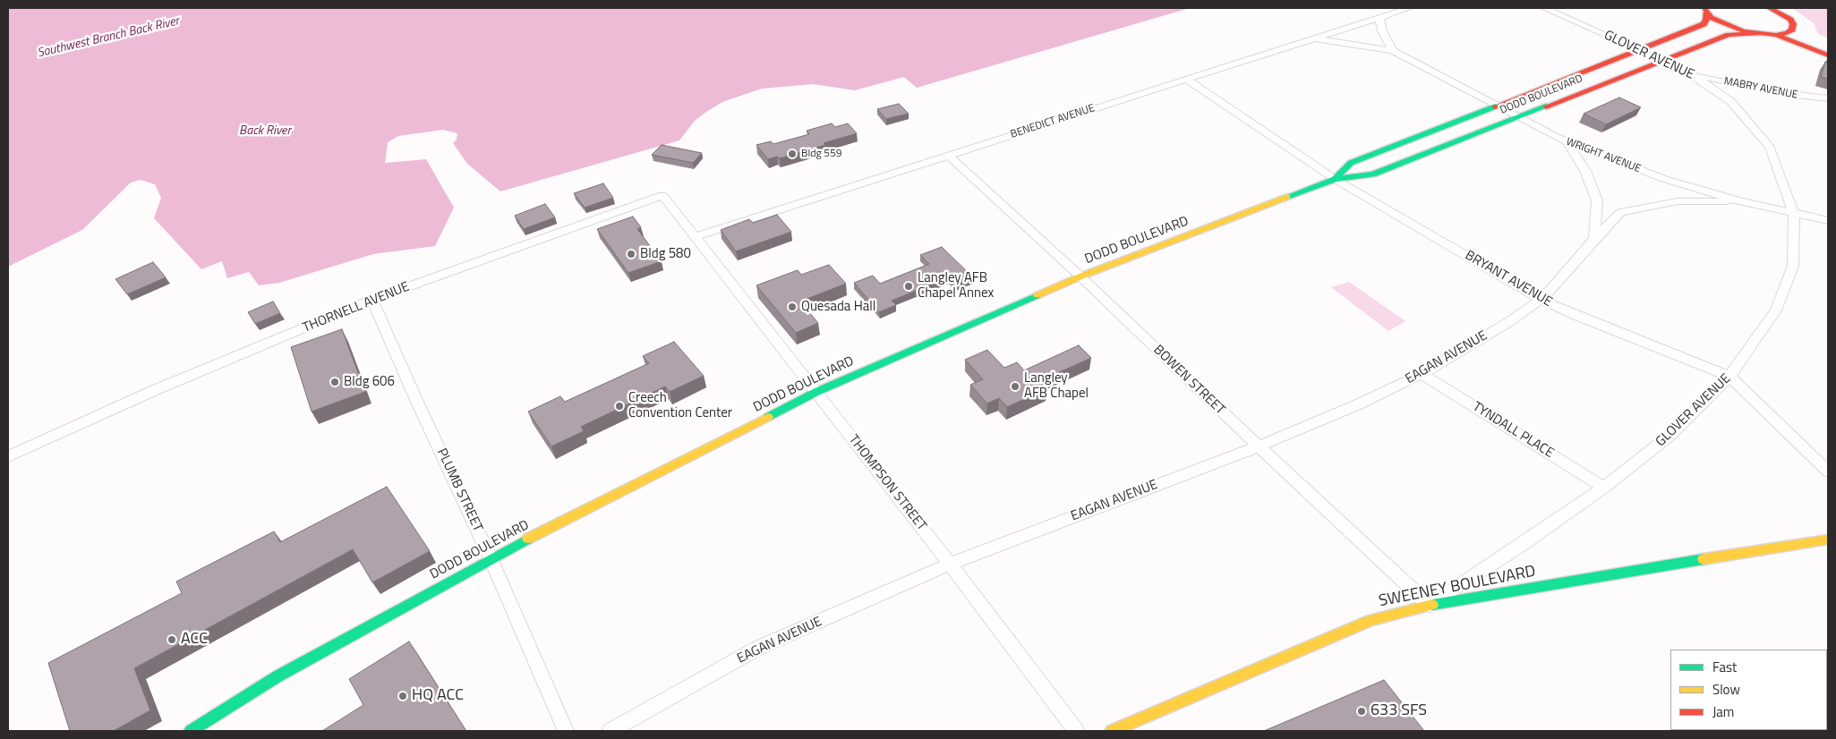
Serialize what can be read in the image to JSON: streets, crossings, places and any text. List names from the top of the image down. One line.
{"streets":{"street":["GLOVER AVENUE","MABRY AVENUE","DODD BOULEVARD","BENEDICT AVENUE","WRIGHT AVENUE","BRYANT AVENUE","THORNELL AVENUE","EAGAN AVENUE","BOWEN STREET","TYNDALL PLACE","THOMPSON STREET","PLUMB STREET","SWEENEY BOULEVARD"]},"crossings":[["GLOVER AVENUE","MABRY AVENUE"],["GLOVER AVENUE","DODD BOULEVARD"],["GLOVER AVENUE","WRIGHT AVENUE"],["GLOVER AVENUE","BRYANT AVENUE"],["GLOVER AVENUE","BOWEN STREET"],["GLOVER AVENUE","TYNDALL PLACE"],["GLOVER AVENUE","SWEENEY BOULEVARD"],["DODD BOULEVARD","WRIGHT AVENUE"],["DODD BOULEVARD","BRYANT AVENUE"],["DODD BOULEVARD","BOWEN STREET"],["DODD BOULEVARD","THOMPSON STREET"],["DODD BOULEVARD","PLUMB STREET"],["BENEDICT AVENUE","WRIGHT AVENUE"],["BENEDICT AVENUE","BRYANT AVENUE"],["BENEDICT AVENUE","THORNELL AVENUE"],["BENEDICT AVENUE","BOWEN STREET"],["BENEDICT AVENUE","THOMPSON STREET"],["WRIGHT AVENUE","EAGAN AVENUE"],["BRYANT AVENUE","EAGAN AVENUE"],["THORNELL AVENUE","THOMPSON STREET"],["THORNELL AVENUE","PLUMB STREET"],["EAGAN AVENUE","BOWEN STREET"],["EAGAN AVENUE","TYNDALL PLACE"],["EAGAN AVENUE","THOMPSON STREET"],["BOWEN STREET","SWEENEY BOULEVARD"]],"water":["Southwest Branch Back River","Back River"],"places":["Bldg 559","Bldg 580","Langley AFB Chapel Annex","Quesada Hall","Bldg 606","Langley AFB Chapel","Creech Convention Center","ACC","HQ ACC","633 SFS"],"legend":["Fast","Slow","Jam"]}
